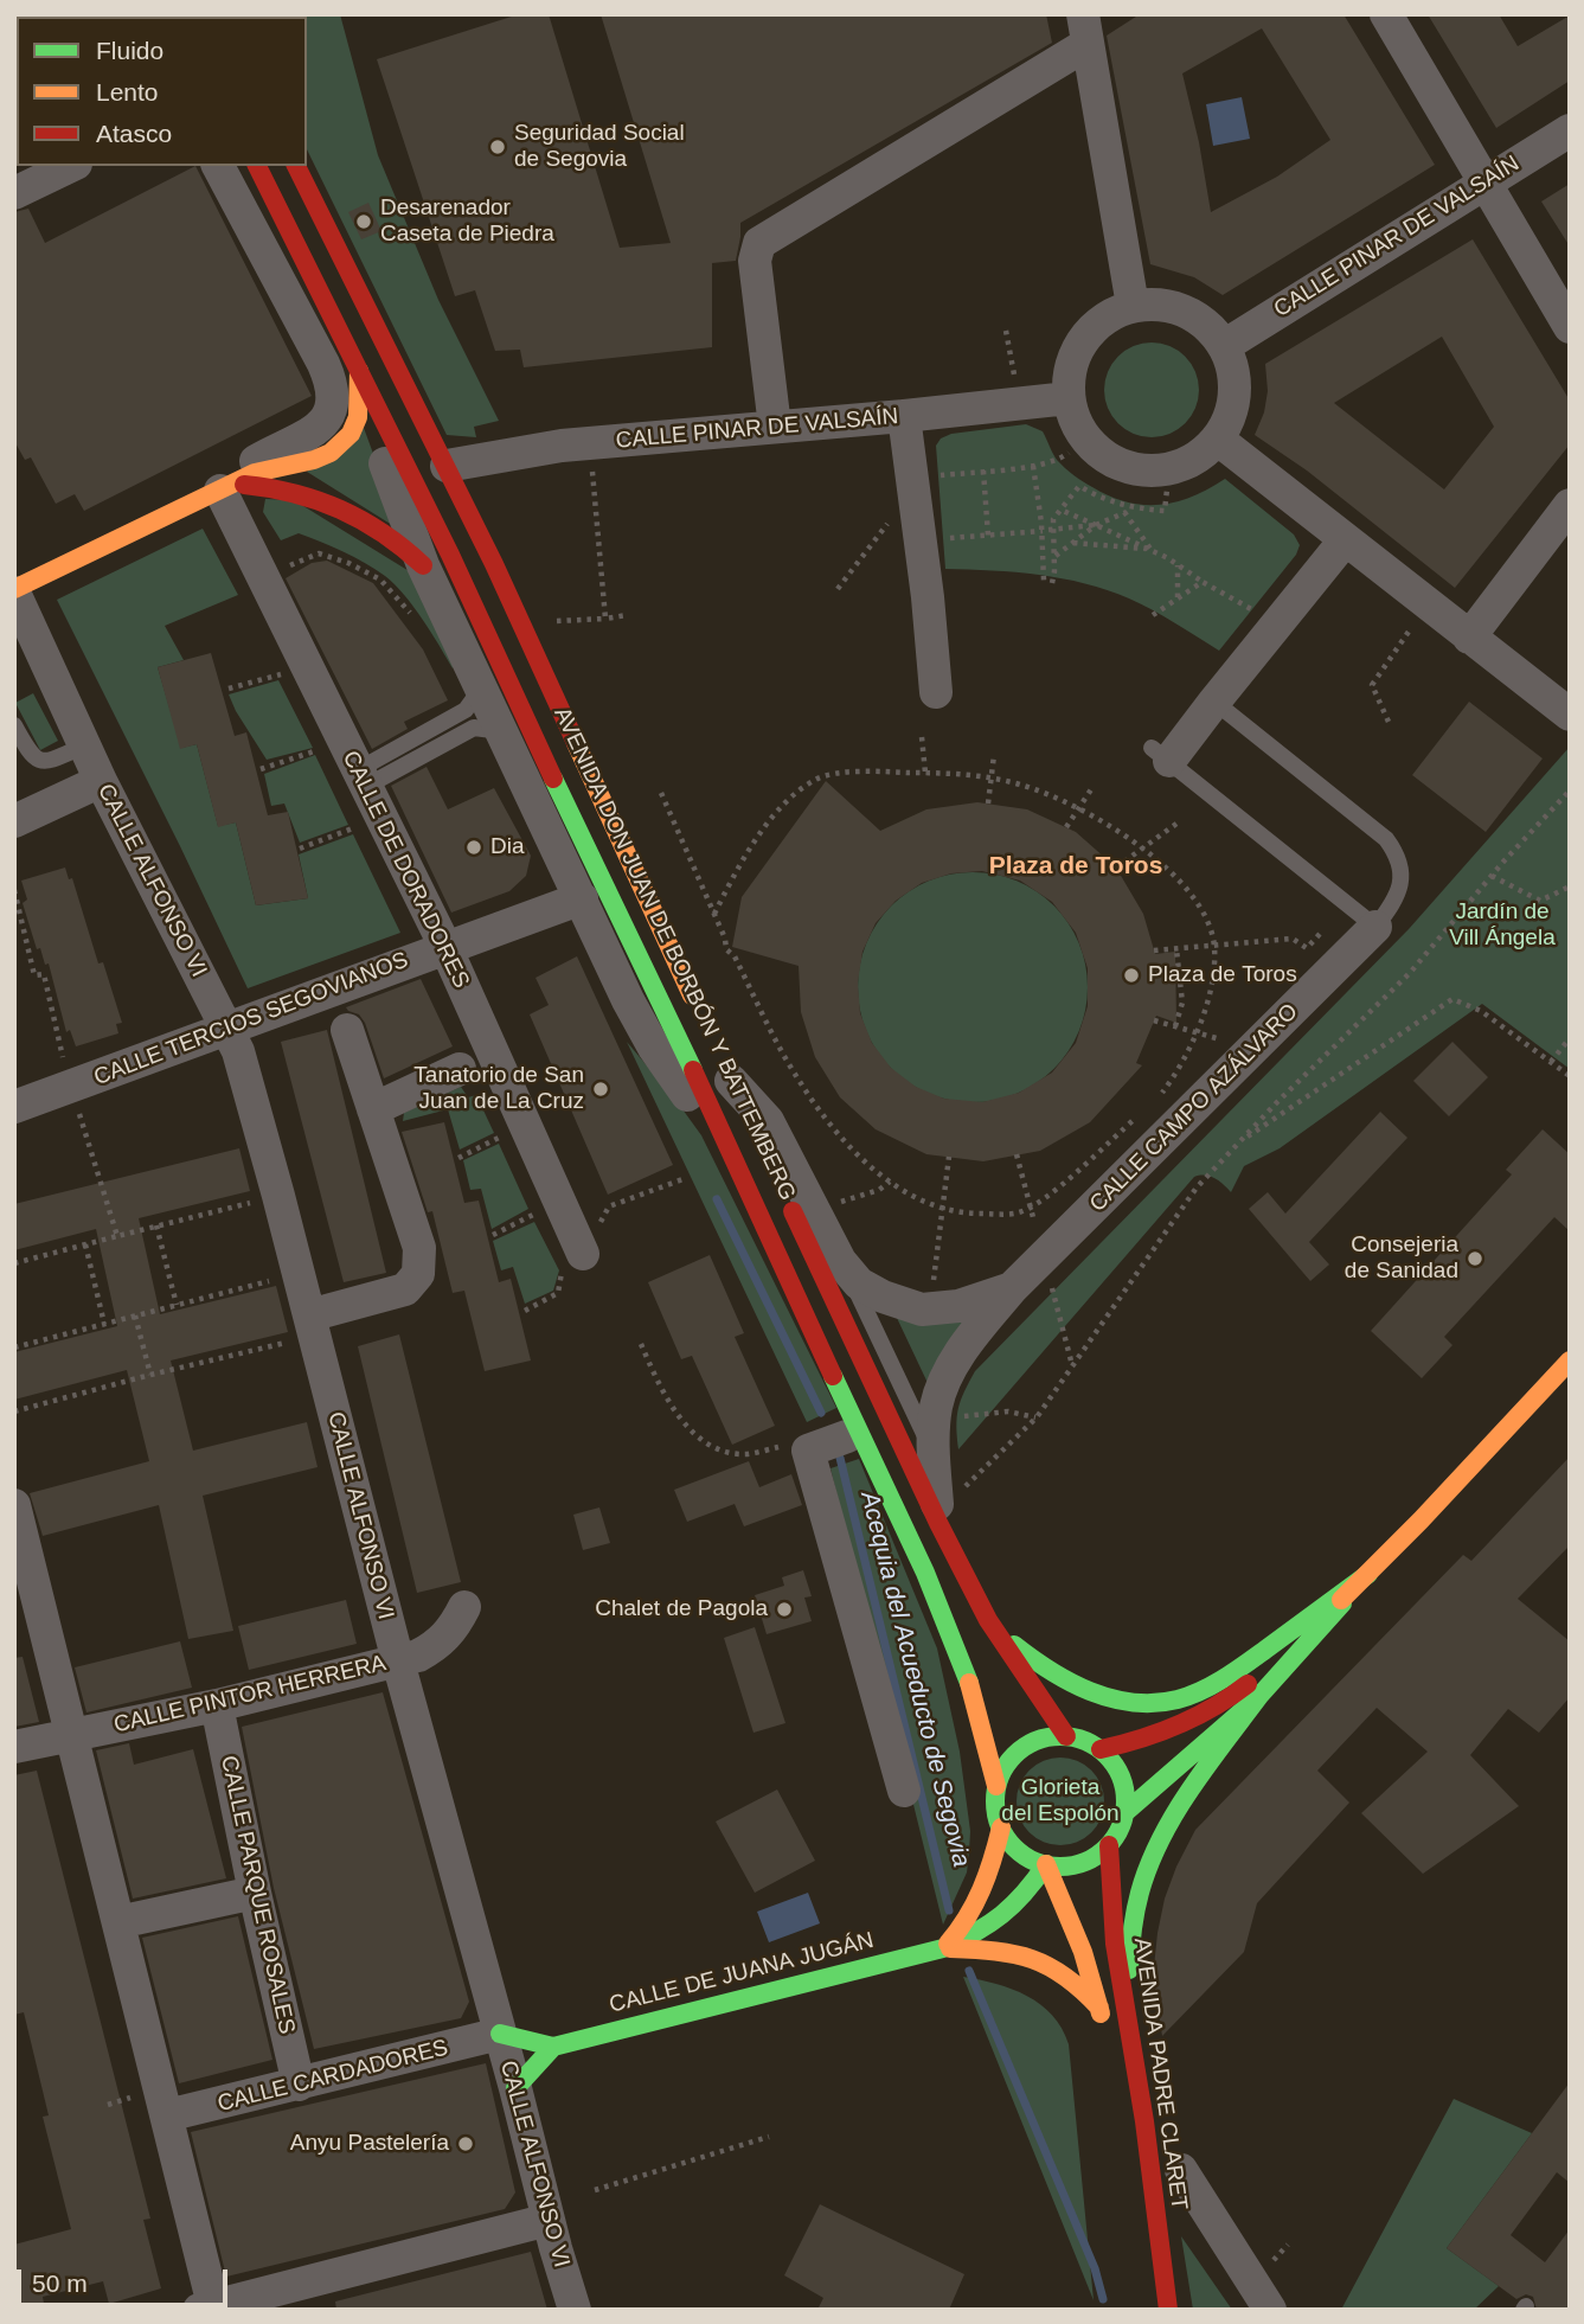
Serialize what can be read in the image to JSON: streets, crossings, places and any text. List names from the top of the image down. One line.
{"streets":{"main road":["AVENIDA DON JUAN DE BORBÓN Y BATTEMBERG","CALLE DE JUANA JUGÁN","AVENIDA PADRE CLARET"],"street":["CALLE PINAR DE VALSAÍN","CALLE DE DORADORES","CALLE ALFONSO VI","CALLE TERCIOS SEGOVIANOS","CALLE CAMPO AZÁLVARO","CALLE PINTOR HERRERA","CALLE PARQUE ROSALES","CALLE CARDADORES"]},"crossings":[["CALLE PINAR DE VALSAÍN","AVENIDA DON JUAN DE BORBÓN Y BATTEMBERG"],["CALLE DE DORADORES","CALLE TERCIOS SEGOVIANOS"],["CALLE ALFONSO VI","CALLE TERCIOS SEGOVIANOS"],["CALLE ALFONSO VI","CALLE PINTOR HERRERA"],["CALLE ALFONSO VI","CALLE DE JUANA JUGÁN"],["CALLE ALFONSO VI","CALLE CARDADORES"],["AVENIDA DON JUAN DE BORBÓN Y BATTEMBERG","CALLE TERCIOS SEGOVIANOS"],["AVENIDA DON JUAN DE BORBÓN Y BATTEMBERG","CALLE CAMPO AZÁLVARO"],["AVENIDA DON JUAN DE BORBÓN Y BATTEMBERG","CALLE DE JUANA JUGÁN"],["AVENIDA DON JUAN DE BORBÓN Y BATTEMBERG","AVENIDA PADRE CLARET"],["CALLE PINTOR HERRERA","CALLE PARQUE ROSALES"],["CALLE PARQUE ROSALES","CALLE CARDADORES"],["CALLE DE JUANA JUGÁN","AVENIDA PADRE CLARET"],["CALLE DE JUANA JUGÁN","CALLE CARDADORES"]],"districts":["Plaza de Toros"],"water":["Acequia del Acueducto de Segovia"],"parks":["Jardín de Vill Ángela","Glorieta del Espolón"],"places":["Seguridad Social de Segovia","Desarenador Caseta de Piedra","Dia","Plaza de Toros","Tanatorio de San Juan de La Cruz","Consejeria de Sanidad","Chalet de Pagola","Anyu Pastelería"],"legend":["Fluido","Lento","Atasco"],"scale_bar":"50 m"}
